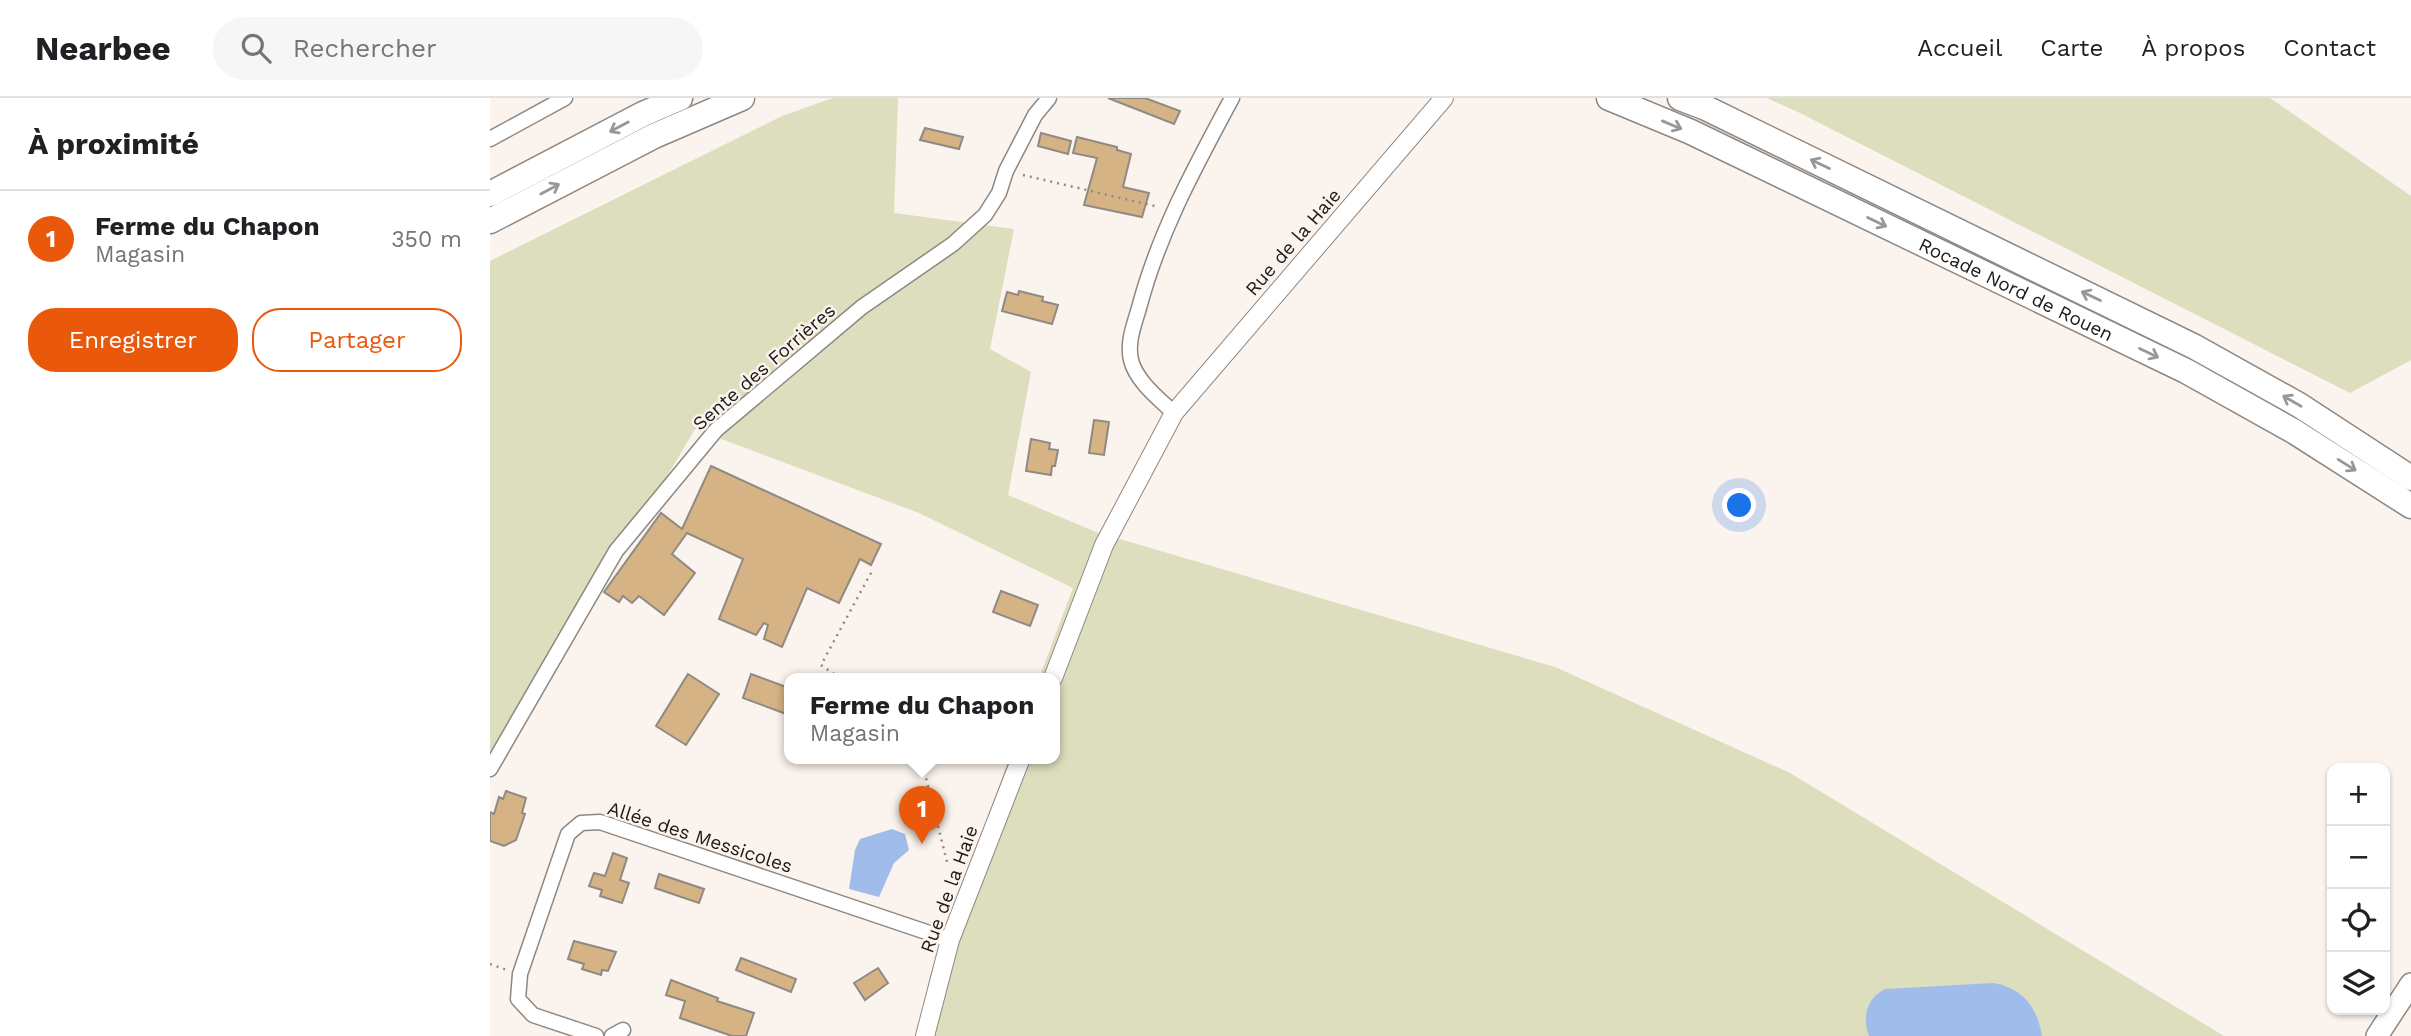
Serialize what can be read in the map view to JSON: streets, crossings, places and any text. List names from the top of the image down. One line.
{"streets":{"highway":["Rocade Nord de Rouen"],"street":["Rue de la Haie","Sente des Forrières","Allée des Messicoles"]},"crossings":[["Rue de la Haie","Allée des Messicoles"]],"page":{"header":"Nearbee","search":"Rechercher","nav":["Accueil","Carte","À propos","Contact"],"heading":"À proximité","list":[{"mark":"1","name":"Ferme du Chapon","note":"Magasin","value":"350 m"}],"buttons":["Enregistrer","Partager"],"popup":["Ferme du Chapon","Magasin"],"map_buttons":["+","−"],"pins":"1"}}
